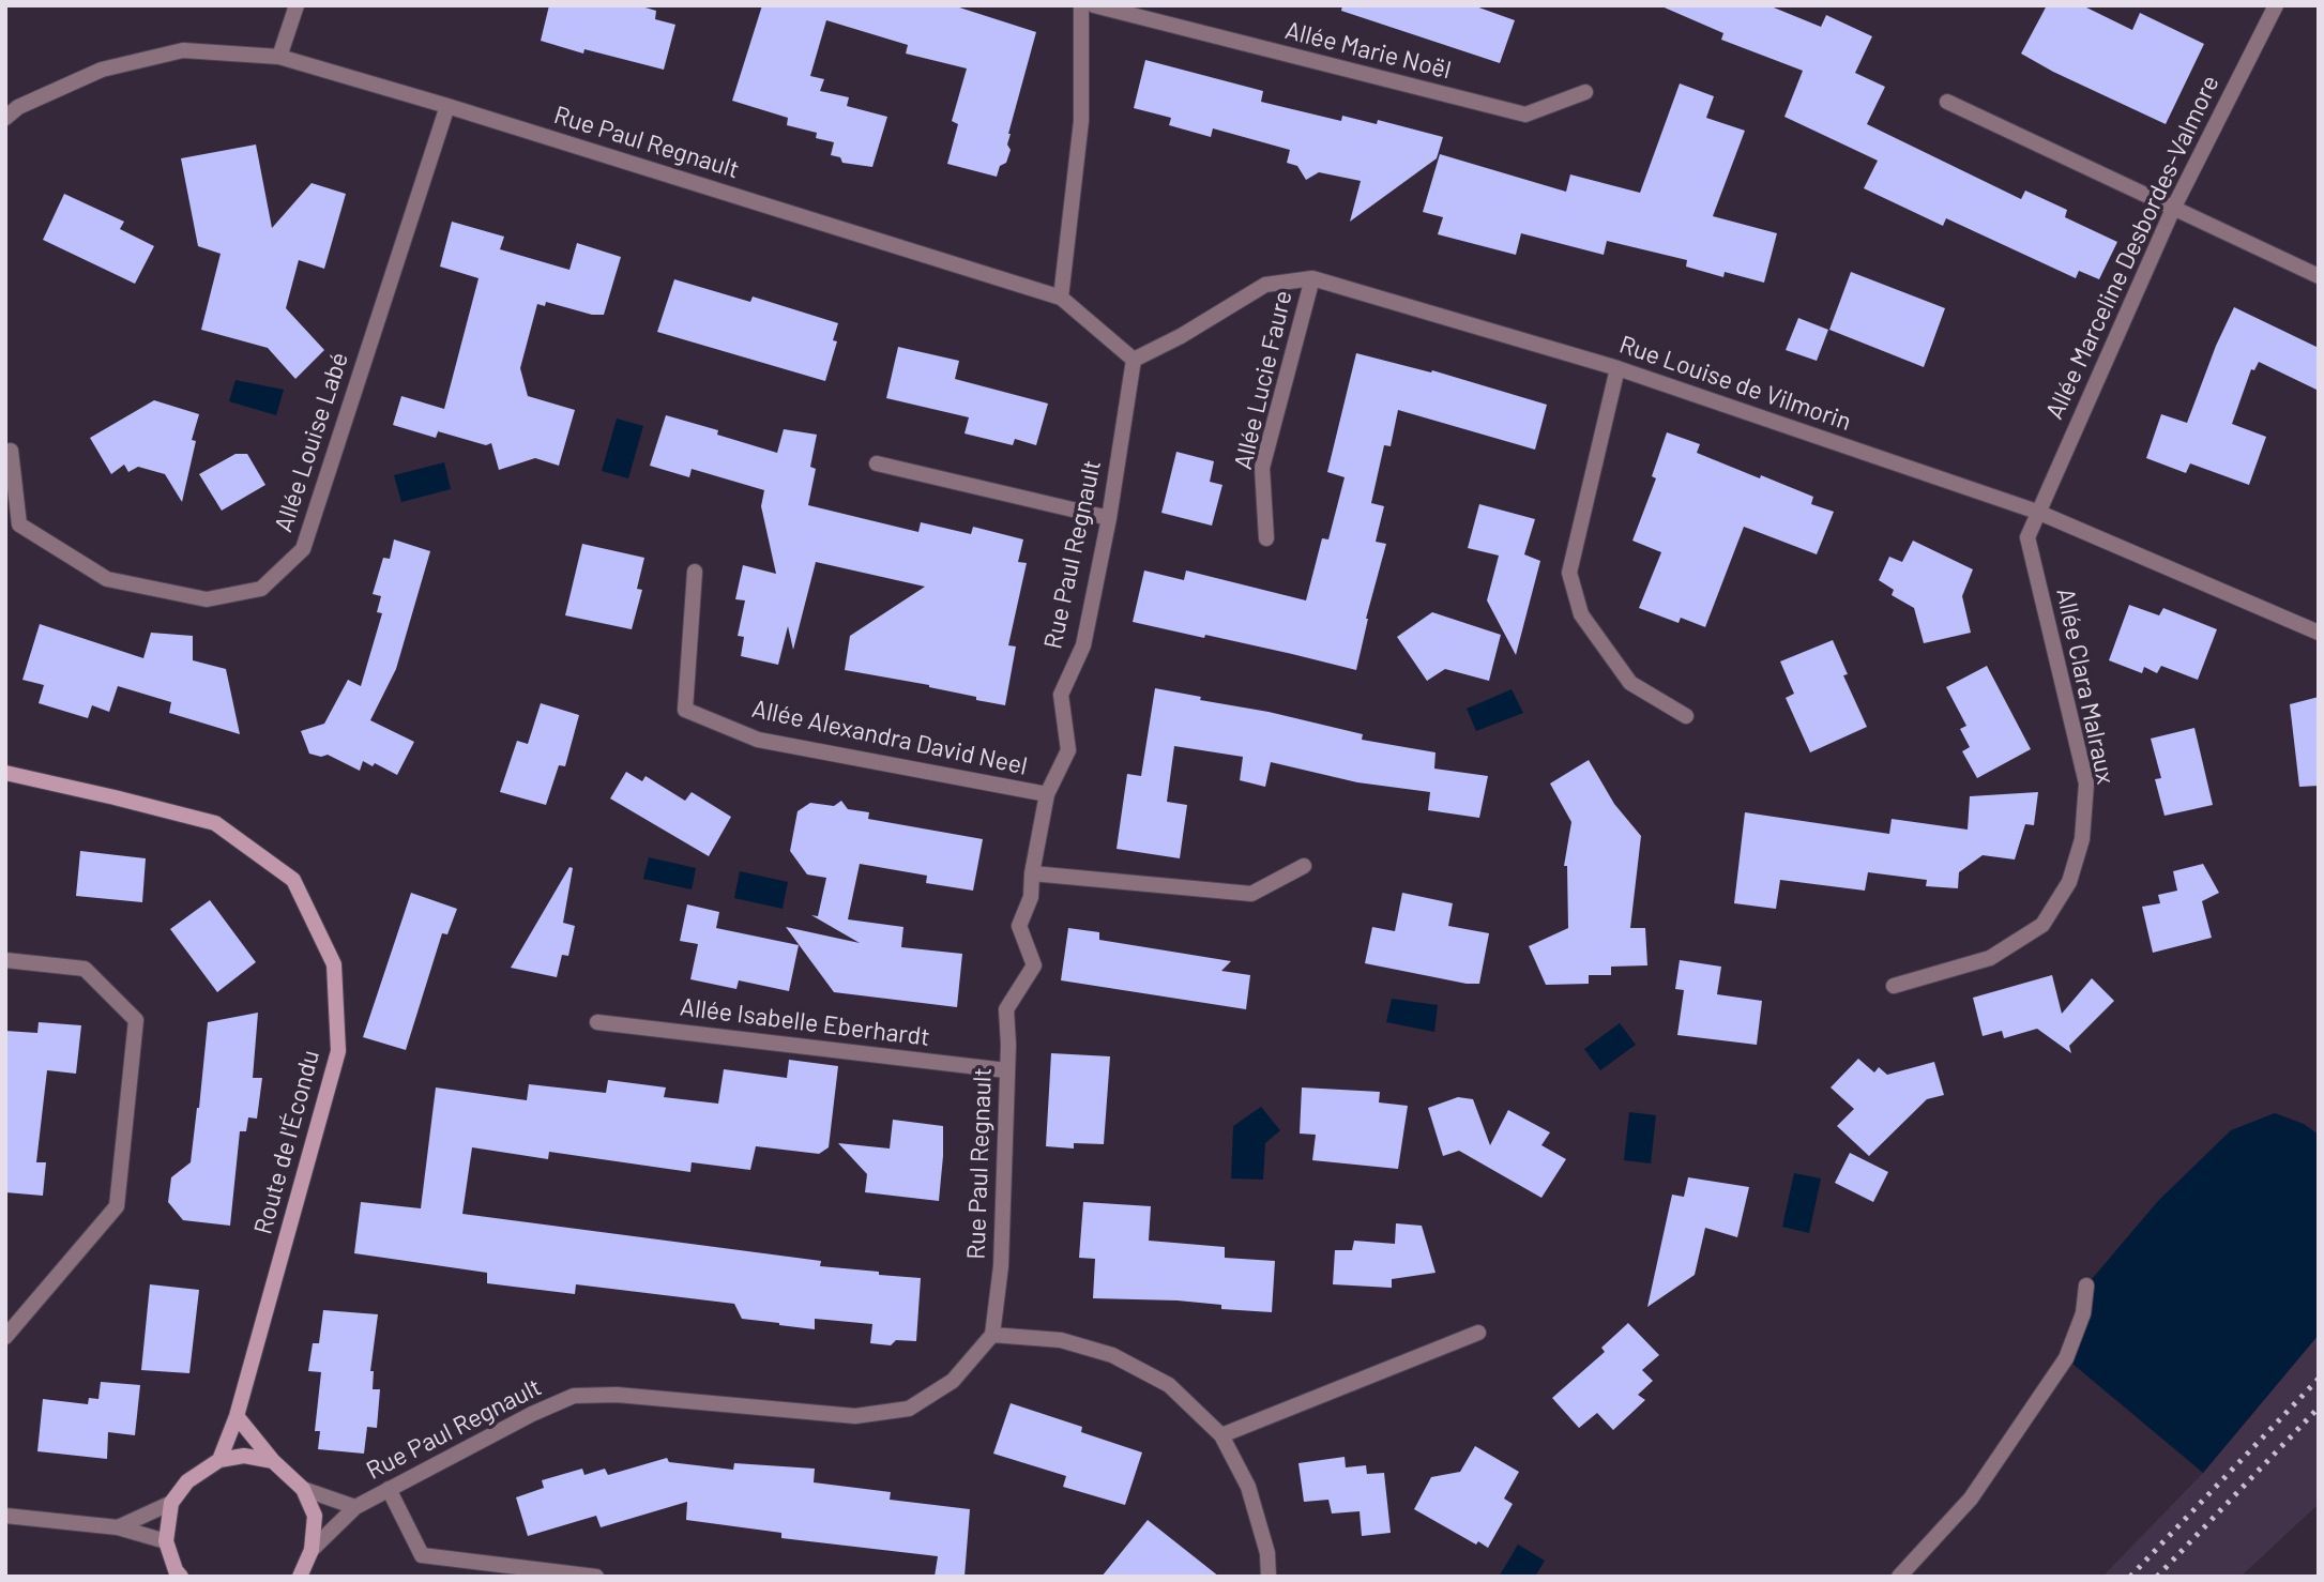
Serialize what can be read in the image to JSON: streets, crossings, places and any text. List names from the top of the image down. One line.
{"streets":{"street":["Allée Marie Noël","Rue Paul Regnault","Allée Marceline Desbordes-Valmore","Allée Lucie Faure","Rue Louise de Vilmorin","Allée Louise Labé","Allée Clara Malraux","Allée Alexandra David Neel","Allée Isabelle Eberhardt","Route de l'Écondu"]},"crossings":[["Rue Paul Regnault","Rue Louise de Vilmorin"],["Rue Paul Regnault","Allée Louise Labé"],["Rue Paul Regnault","Allée Alexandra David Neel"],["Rue Paul Regnault","Allée Isabelle Eberhardt"],["Allée Marceline Desbordes-Valmore","Rue Louise de Vilmorin"],["Allée Marceline Desbordes-Valmore","Allée Clara Malraux"],["Allée Lucie Faure","Rue Louise de Vilmorin"],["Rue Louise de Vilmorin","Allée Clara Malraux"]]}
